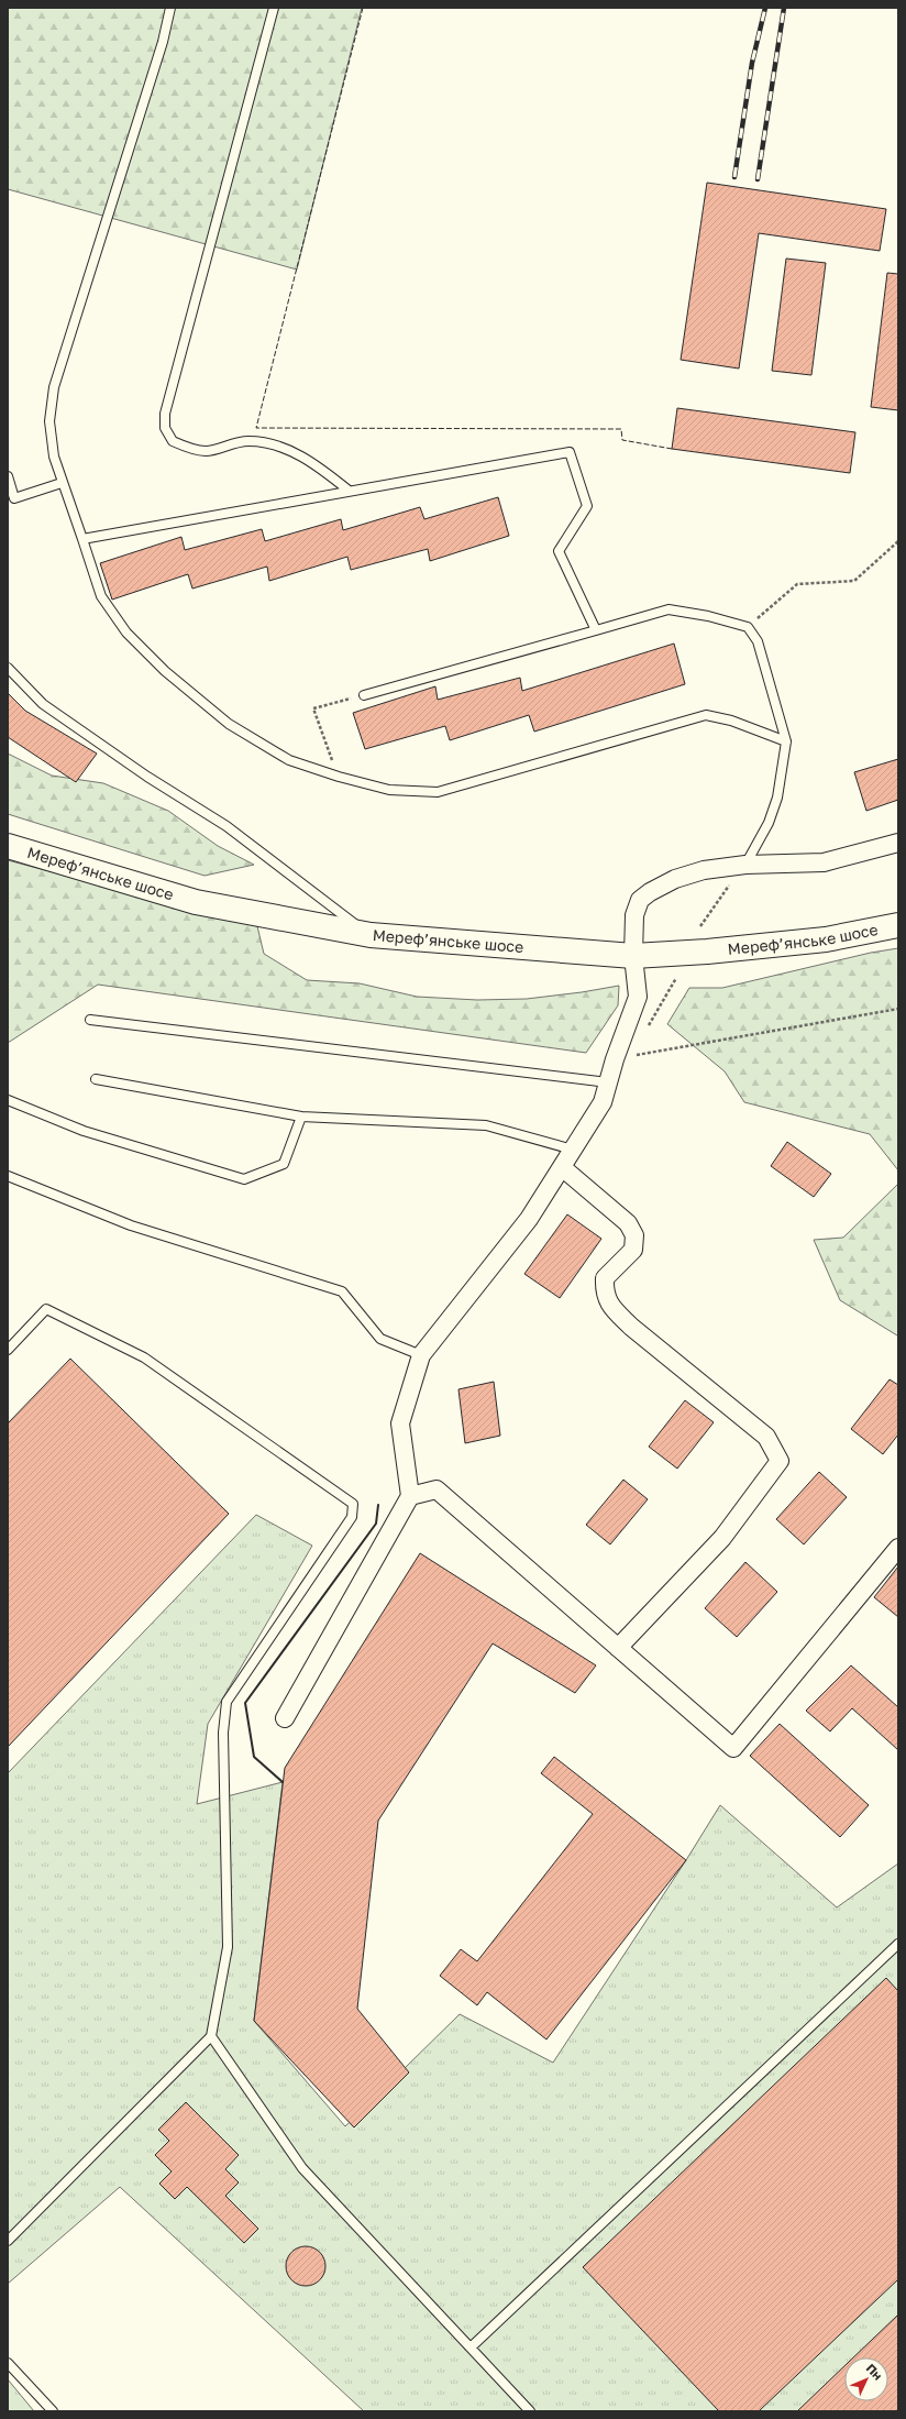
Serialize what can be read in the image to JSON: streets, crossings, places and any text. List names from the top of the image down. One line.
{"streets":{"highway":["Мереф’янське шосе"]},"north":"top right"}
